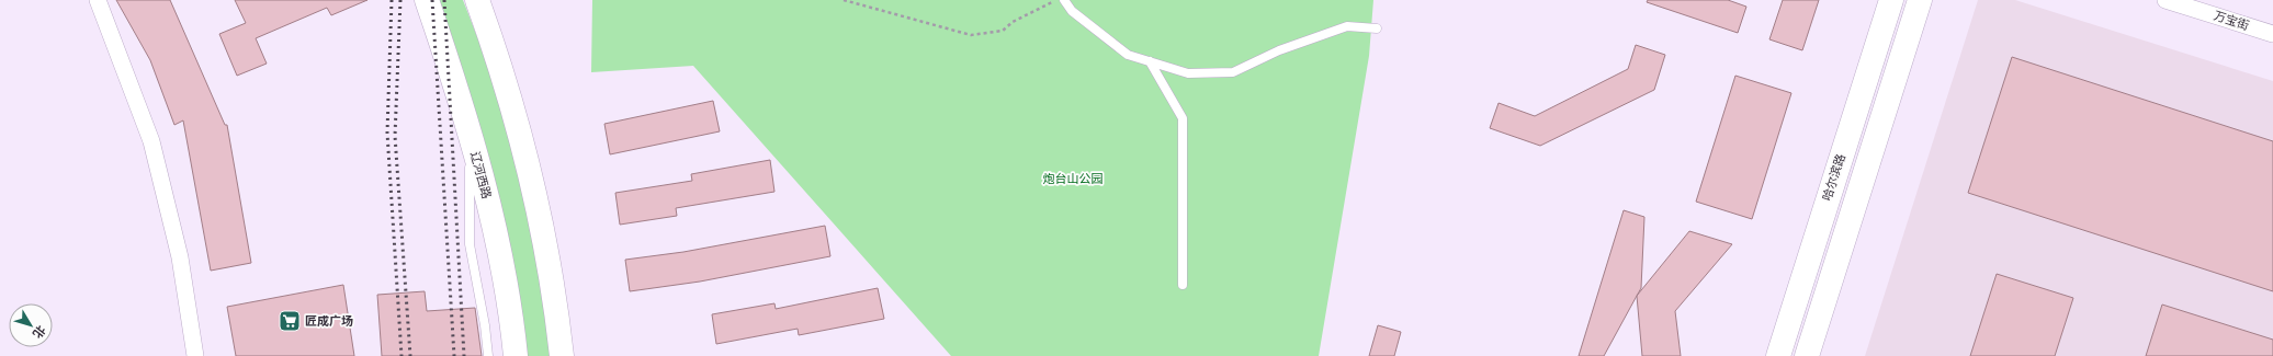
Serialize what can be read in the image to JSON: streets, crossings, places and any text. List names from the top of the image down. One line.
{"streets":{"street":["万宝街","辽河西路","哈尔滨路"]},"parks":["炮台山公园"],"places":{"supermarket":["匠成广场"]},"north":"bottom right"}
